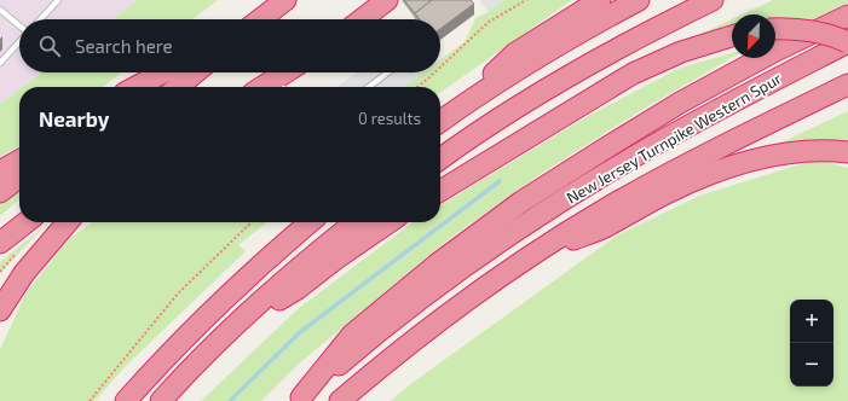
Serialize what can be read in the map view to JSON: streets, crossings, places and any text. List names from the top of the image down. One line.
{"streets":{"highway":["New Jersey Turnpike Western Spur"]},"north":"bottom left","page":{"search":"Search here","heading":["Nearby","0 results"],"map_buttons":["+","−"]}}
